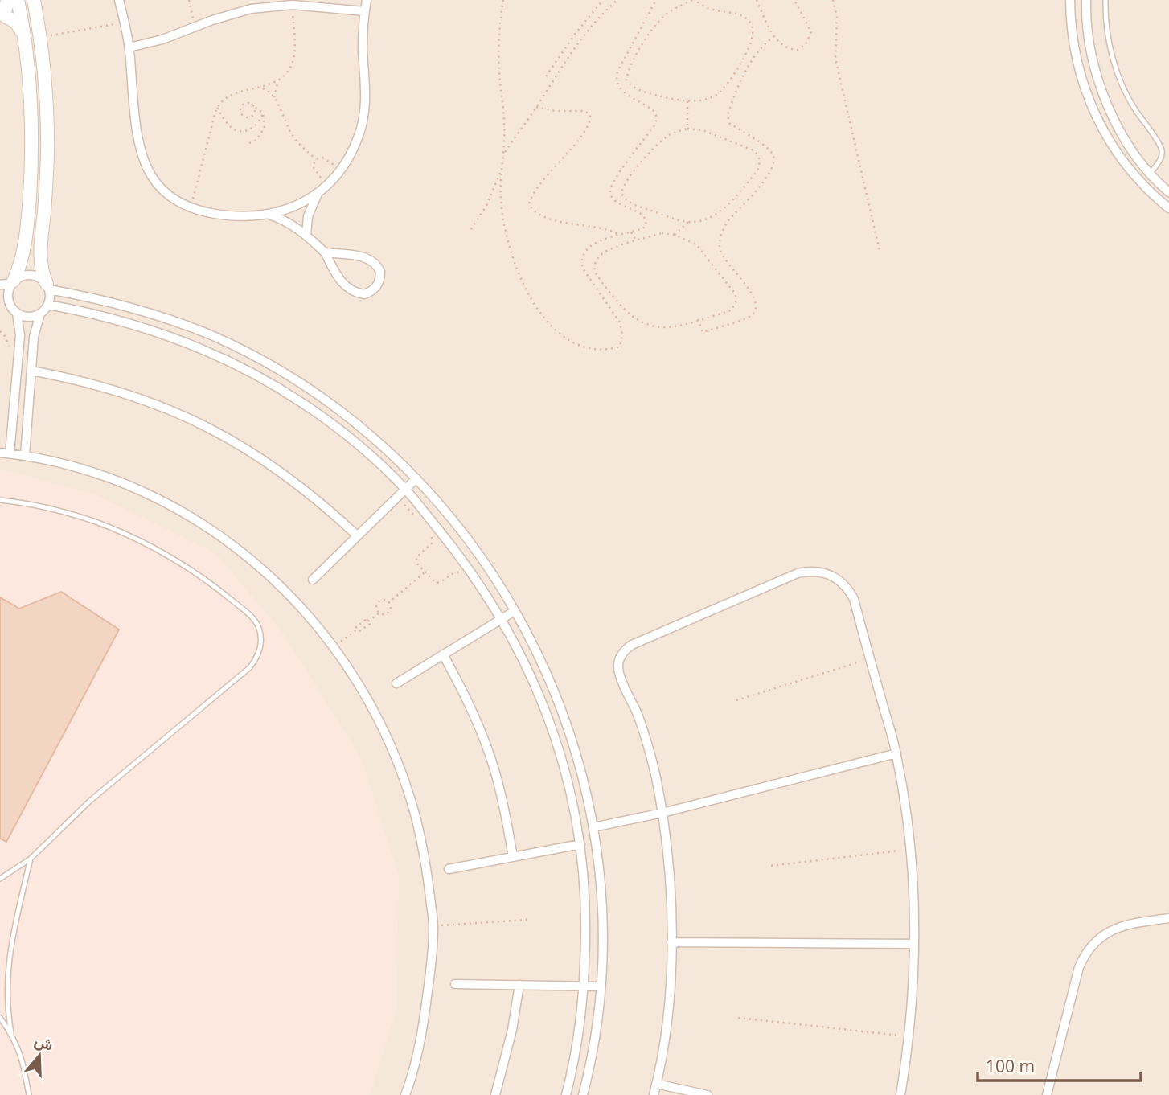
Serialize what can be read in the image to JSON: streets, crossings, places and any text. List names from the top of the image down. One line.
{"scale_bar":"100 m","north":"top"}
